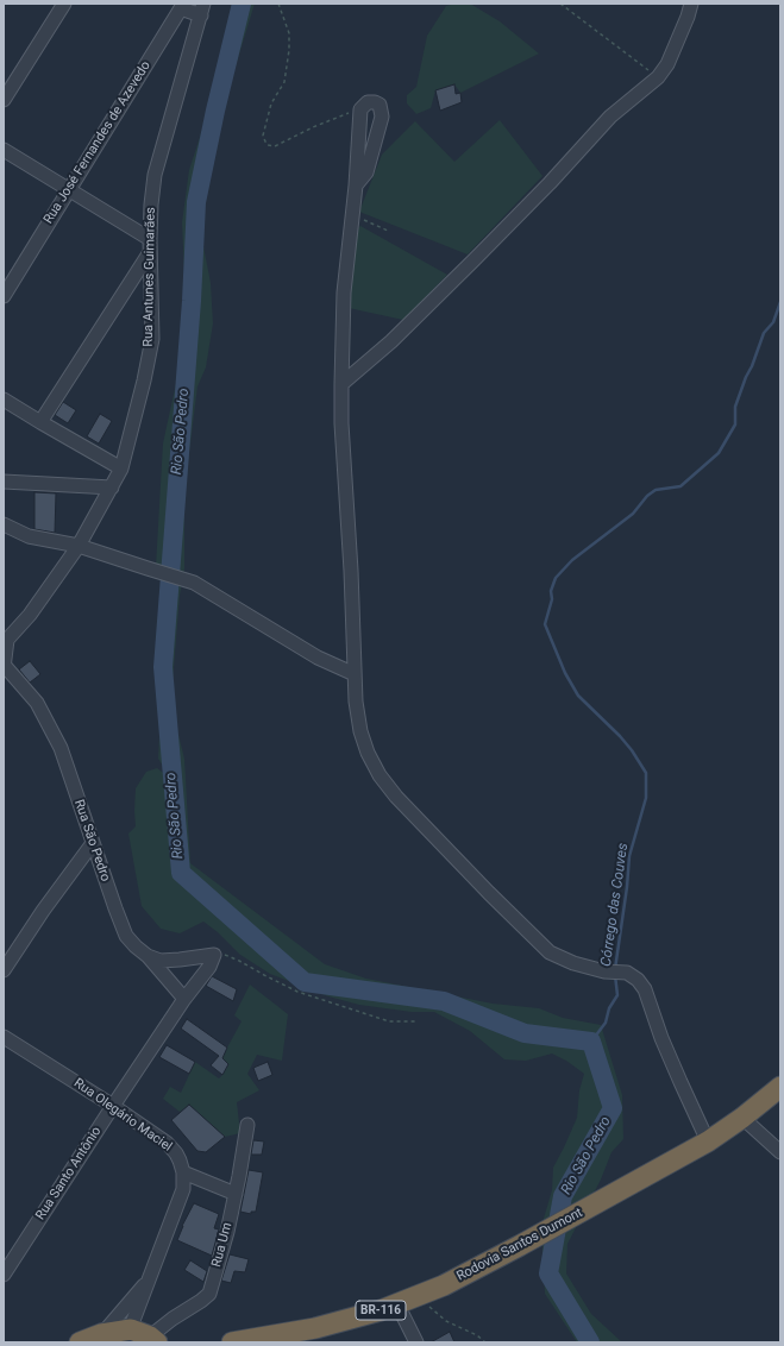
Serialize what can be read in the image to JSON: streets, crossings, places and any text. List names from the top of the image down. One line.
{"streets":{"highway":["Rodovia Santos Dumont","BR-116"],"street":["Rua José Fernandes de Azevedo","Rua Antunes Guimarães","Rua São Pedro","Rua Olegário Maciel","Rua Santo Antônio","Rua Um"]},"crossings":[["Rua José Fernandes de Azevedo","Rua Antunes Guimarães"],["Rua São Pedro","Rua Santo Antônio"],["Rua Olegário Maciel","Rua Santo Antônio"]],"water":["Rio São Pedro","Córrego das Couves"]}
